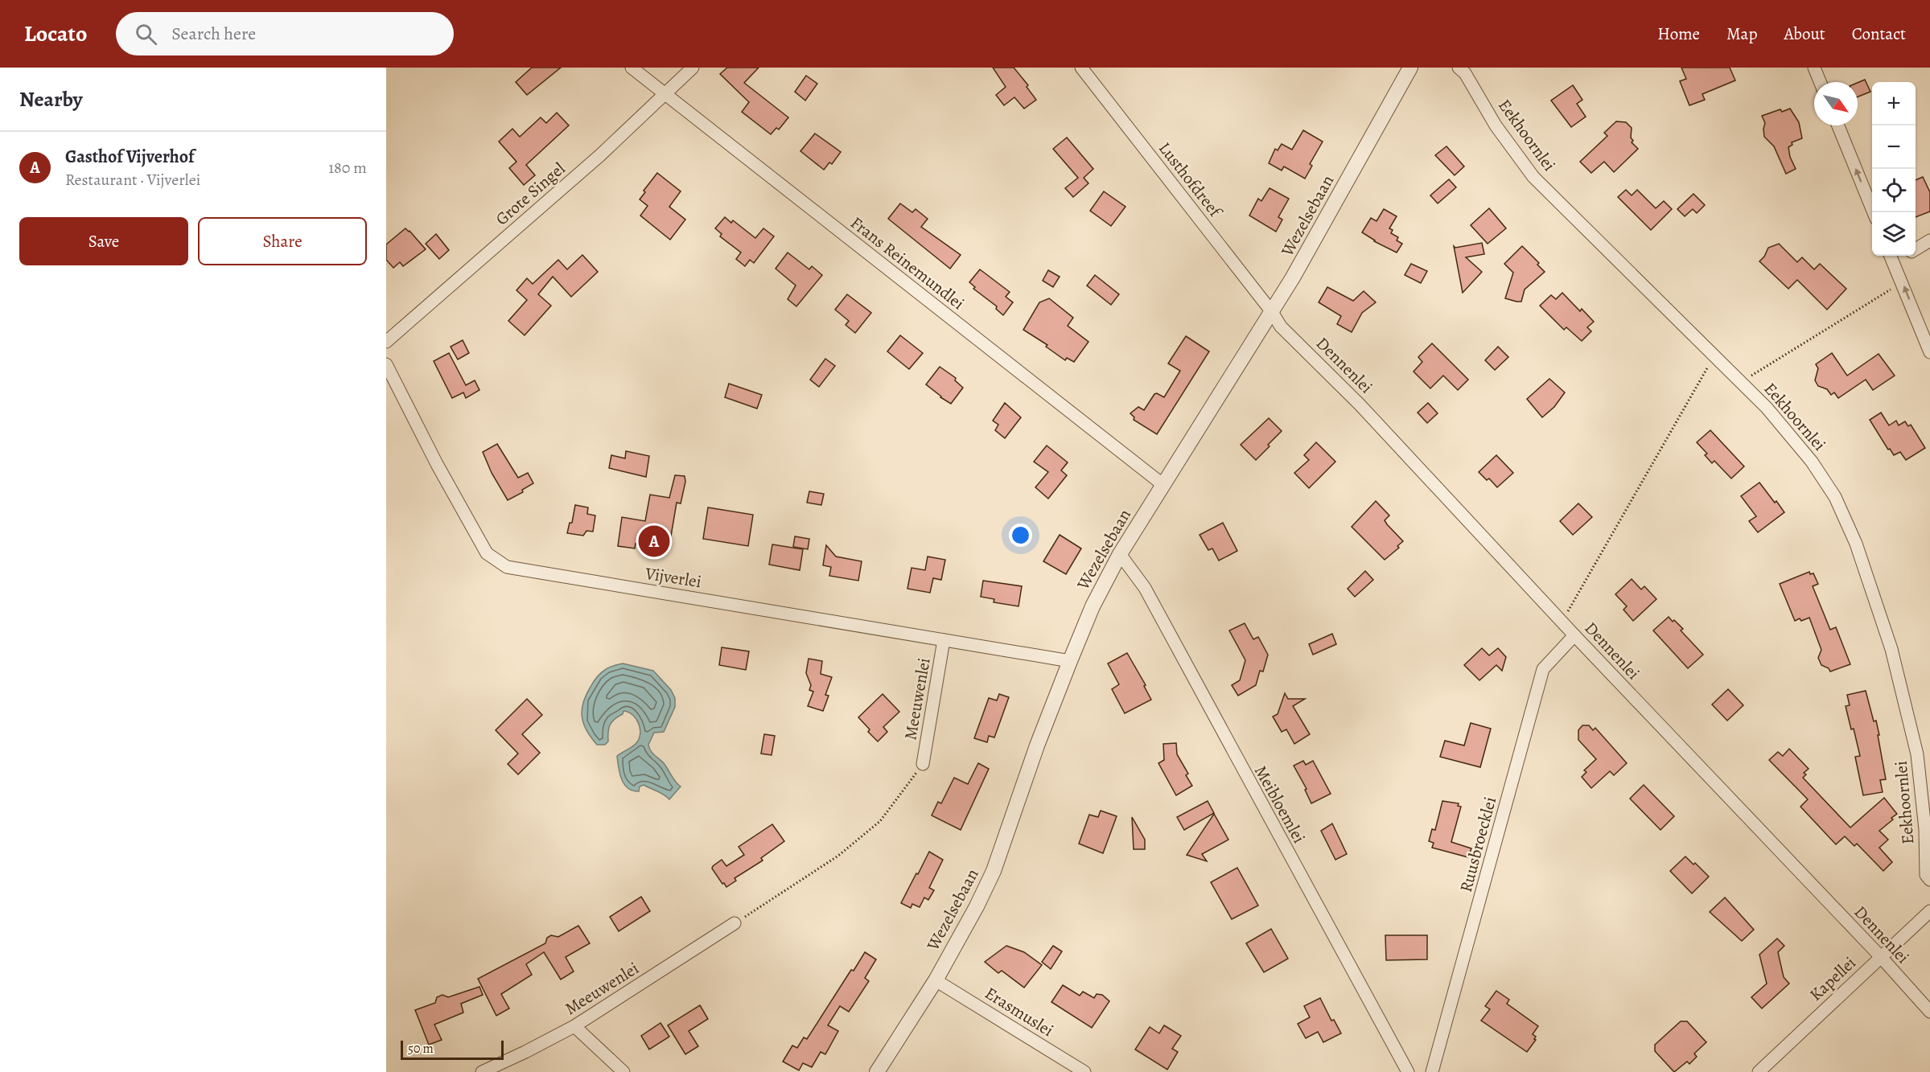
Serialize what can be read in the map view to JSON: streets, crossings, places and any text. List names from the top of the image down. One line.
{"streets":{"street":["Eekhoornlei","Lusthofdreef","Grote Singel","Wezelsebaan","Frans Reinemundlei","Dennenlei","Vijverlei","Meeuwenlei","Meibloemlei","Ruusbroecklei","Kapellei","Erasmuslei"]},"crossings":[["Lusthofdreef","Wezelsebaan"],["Lusthofdreef","Dennenlei"],["Grote Singel","Frans Reinemundlei"],["Wezelsebaan","Frans Reinemundlei"],["Wezelsebaan","Dennenlei"],["Wezelsebaan","Vijverlei"],["Wezelsebaan","Meibloemlei"],["Wezelsebaan","Erasmuslei"],["Dennenlei","Ruusbroecklei"],["Dennenlei","Kapellei"],["Vijverlei","Meeuwenlei"]],"scale_bar":"50 m","north":"bottom right","page":{"header":"Locato","search":"Search here","nav":["Home","Map","About","Contact"],"heading":"Nearby","map_buttons":["+","−"],"list":[{"mark":"A","name":"Gasthof Vijverhof","note":"Restaurant · Vijverlei","value":"180 m"}],"buttons":["Save","Share"],"pins":"A","scale":"50 m"}}
